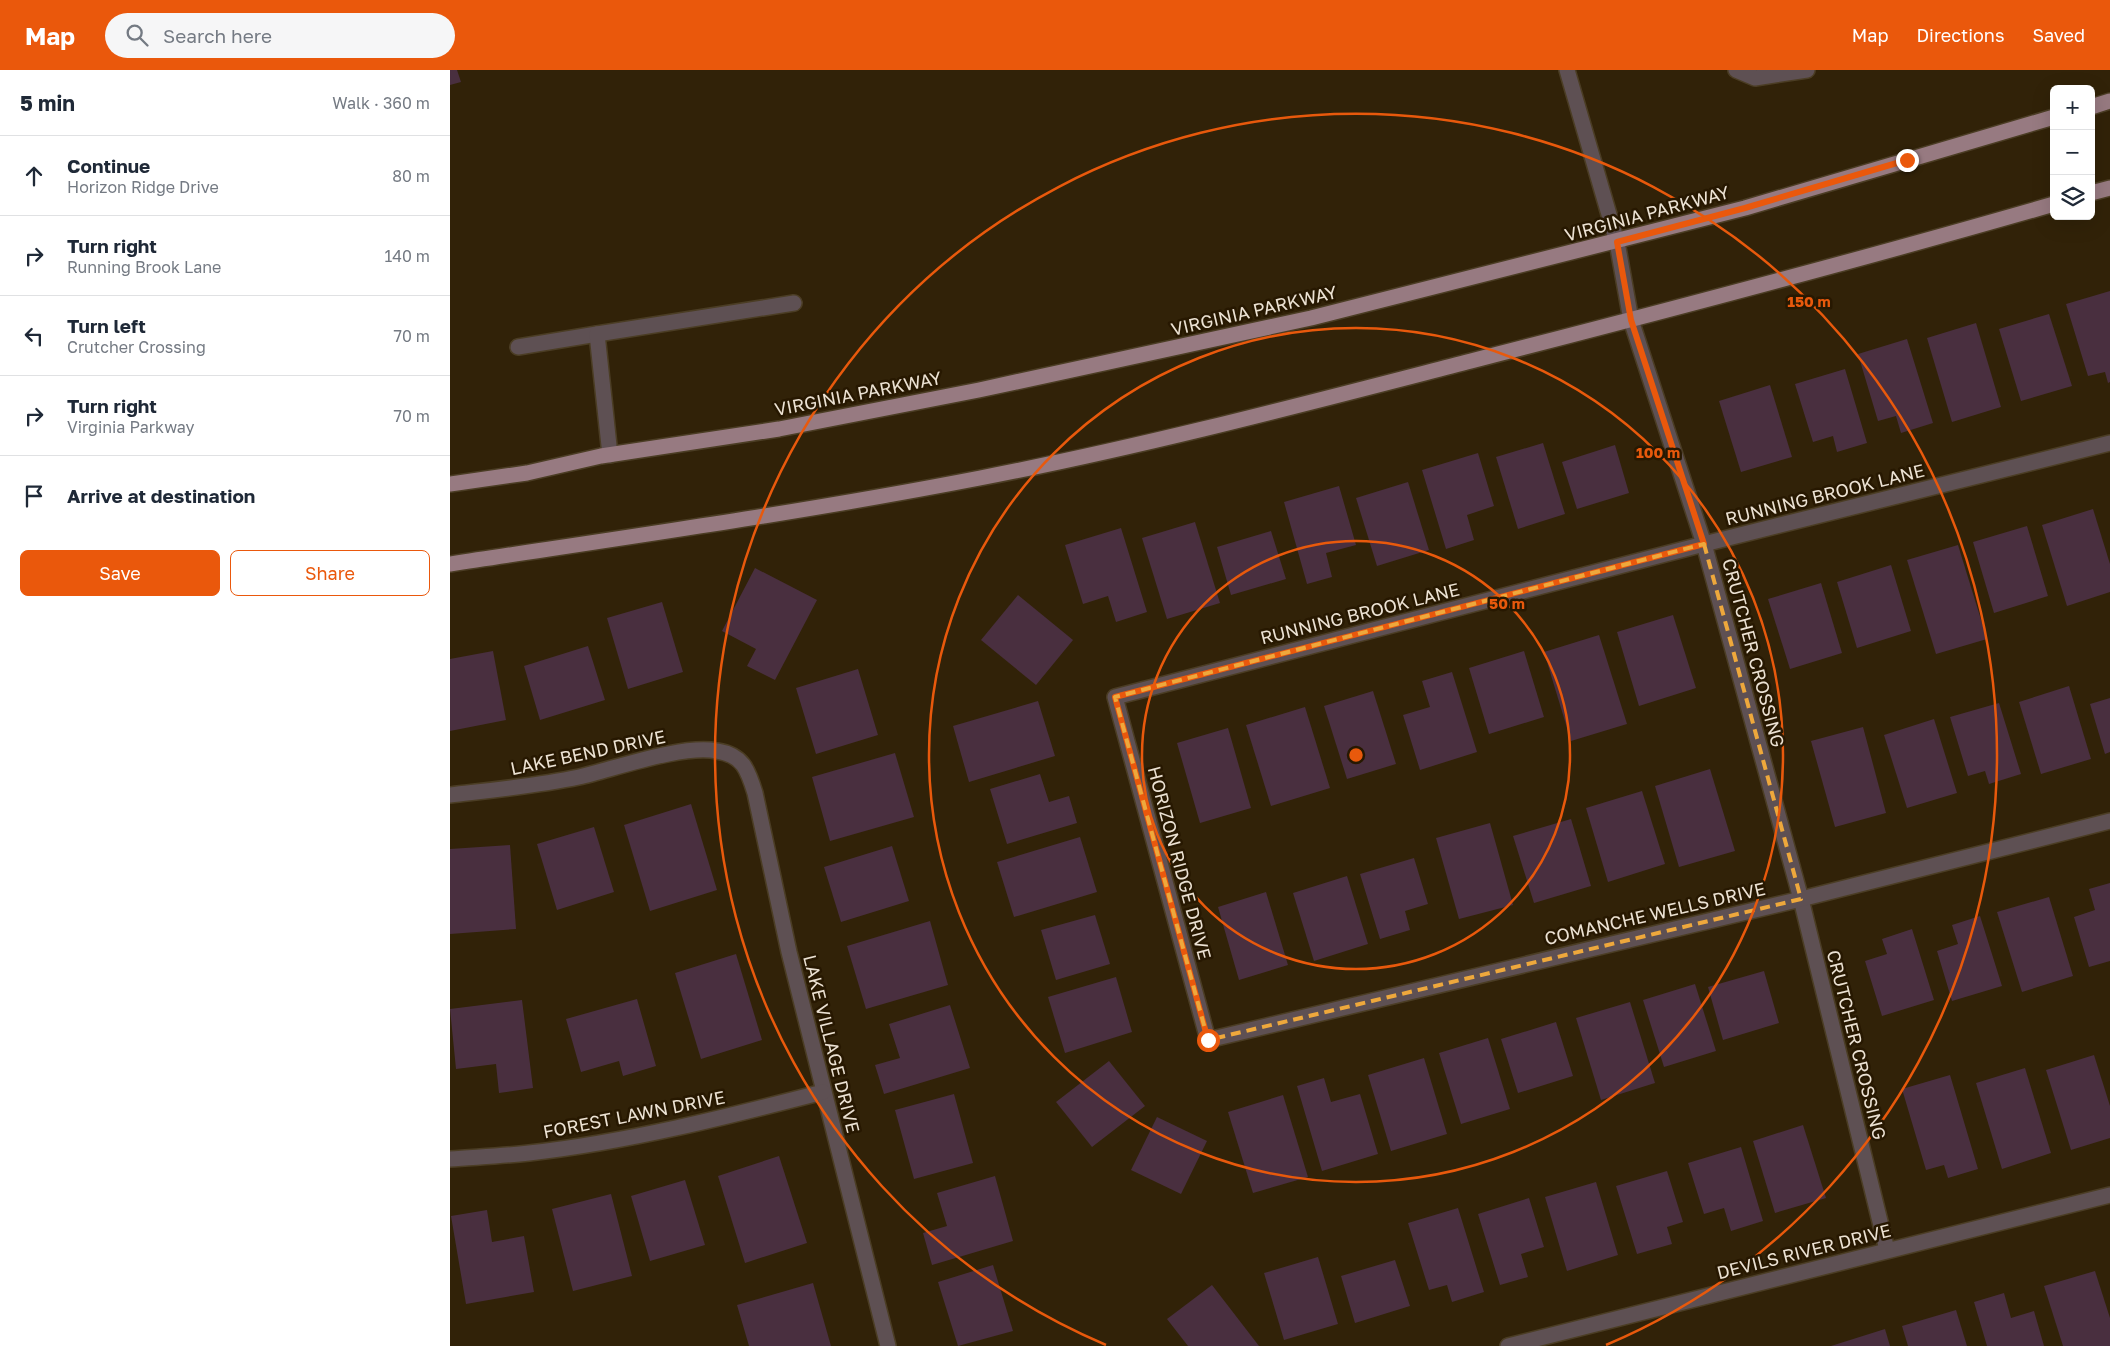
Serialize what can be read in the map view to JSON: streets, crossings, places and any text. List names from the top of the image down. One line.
{"streets":{"main road":["VIRGINIA PARKWAY"],"street":["RUNNING BROOK LANE","CRUTCHER CROSSING","LAKE BEND DRIVE","HORIZON RIDGE DRIVE","COMANCHE WELLS DRIVE","LAKE VILLAGE DRIVE","FOREST LAWN DRIVE","DEVILS RIVER DRIVE"]},"crossings":[["VIRGINIA PARKWAY","CRUTCHER CROSSING"],["RUNNING BROOK LANE","CRUTCHER CROSSING"],["RUNNING BROOK LANE","HORIZON RIDGE DRIVE"],["CRUTCHER CROSSING","COMANCHE WELLS DRIVE"],["CRUTCHER CROSSING","DEVILS RIVER DRIVE"],["LAKE BEND DRIVE","LAKE VILLAGE DRIVE"],["HORIZON RIDGE DRIVE","COMANCHE WELLS DRIVE"],["LAKE VILLAGE DRIVE","FOREST LAWN DRIVE"]],"page":{"header":"Map","search":"Search here","nav":["Map","Directions","Saved"],"heading":["5 min","Walk · 360 m"],"map_buttons":["+","−"],"list":[["Continue","Horizon Ridge Drive","80 m"],["Turn right","Running Brook Lane","140 m"],["Turn left","Crutcher Crossing","70 m"],["Turn right","Virginia Parkway","70 m"],"Arrive at destination"],"buttons":["Save","Share"]},"rings":["150 m","100 m","50 m"]}
